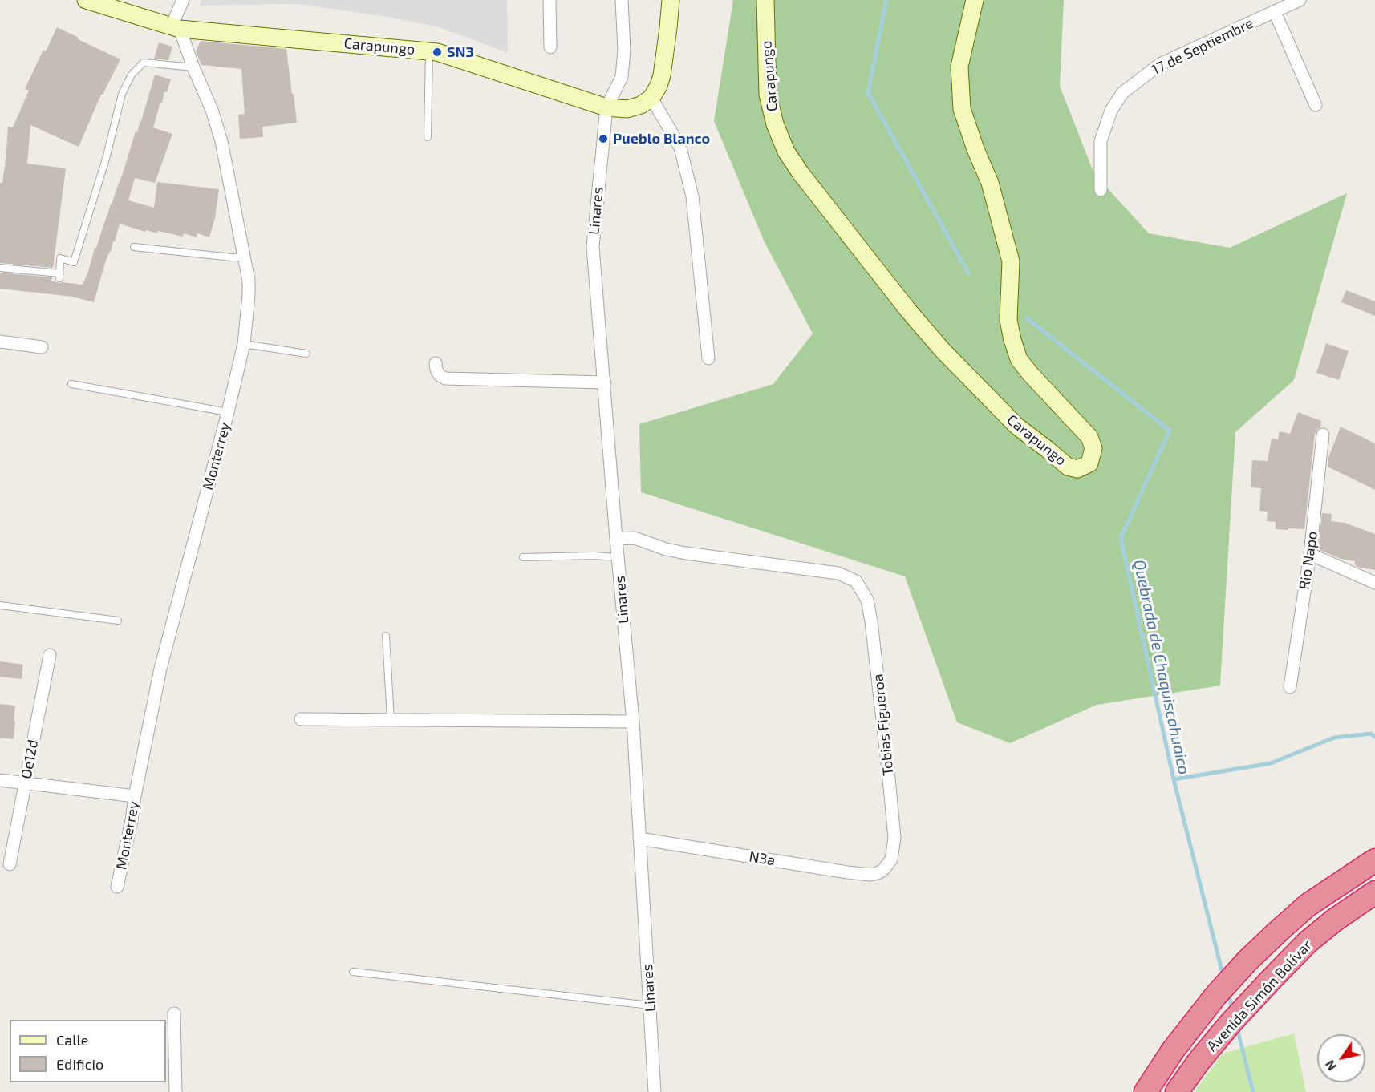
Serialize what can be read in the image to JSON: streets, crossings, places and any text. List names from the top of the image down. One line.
{"streets":{"highway":["Avenida Simón Bolívar"],"street":["Carapungo","17 de Septiembre","Linares","Monterrey","Rio Napo","Tobias Figueroa","Oe12d","N3a"]},"crossings":[["Carapungo","Linares"],["Carapungo","Monterrey"],["Linares","Tobias Figueroa"],["Linares","N3a"],["Tobias Figueroa","N3a"]],"water":["Quebrada de Chaquiscahuaico"],"places":["SN3","Pueblo Blanco"],"legend":["Calle","Edificio"],"north":"bottom left"}
